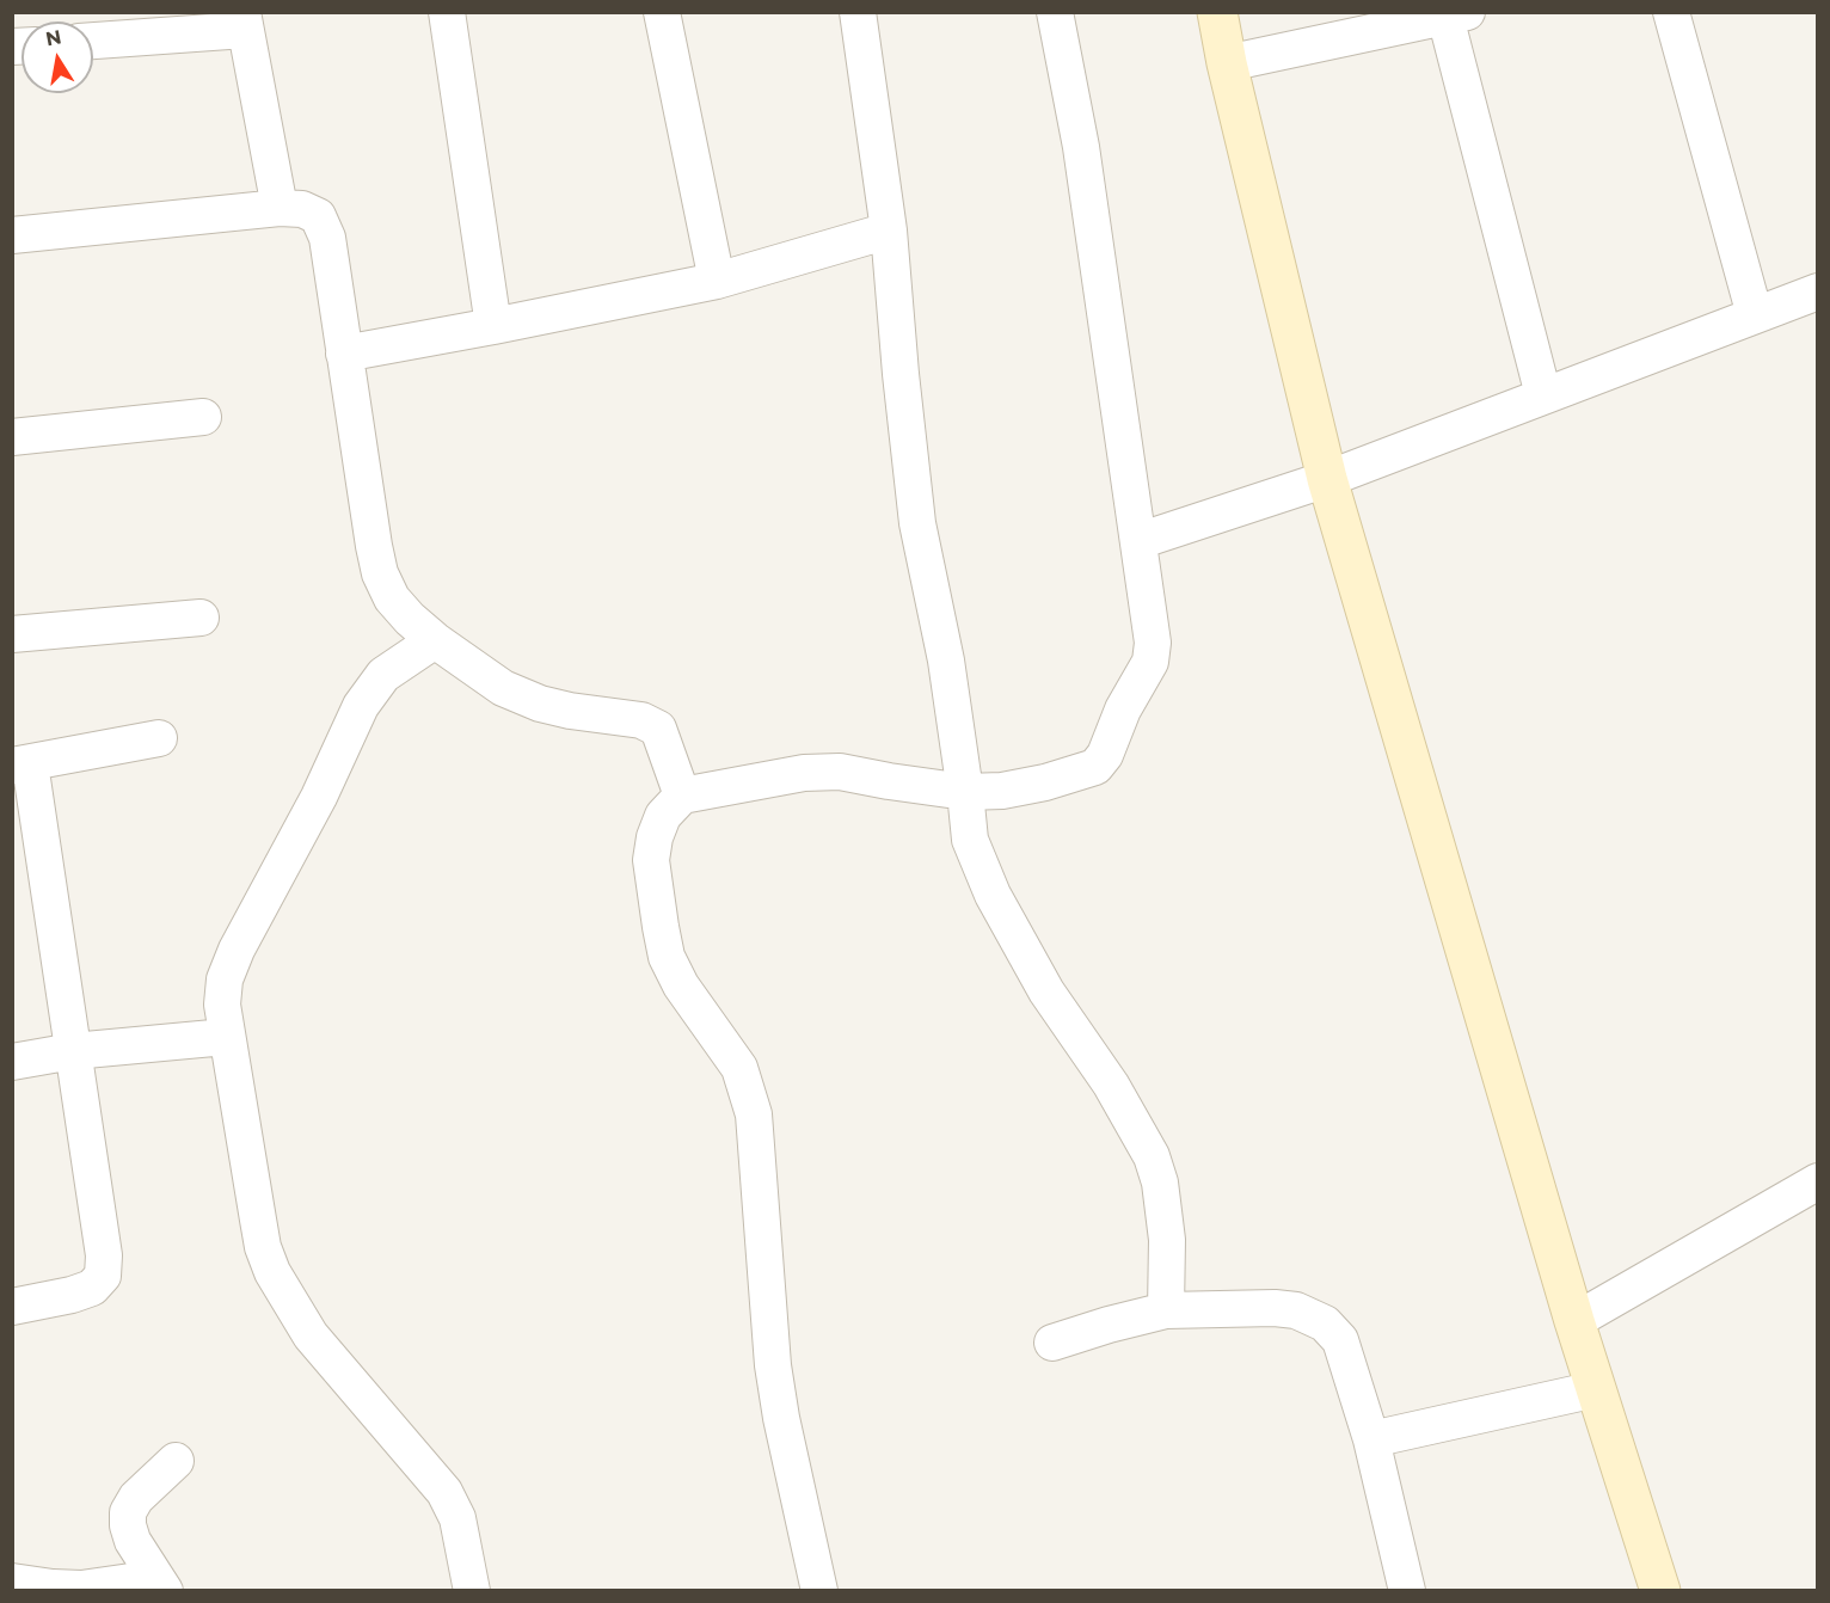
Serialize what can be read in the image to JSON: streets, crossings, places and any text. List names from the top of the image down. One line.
{"north":"top"}
